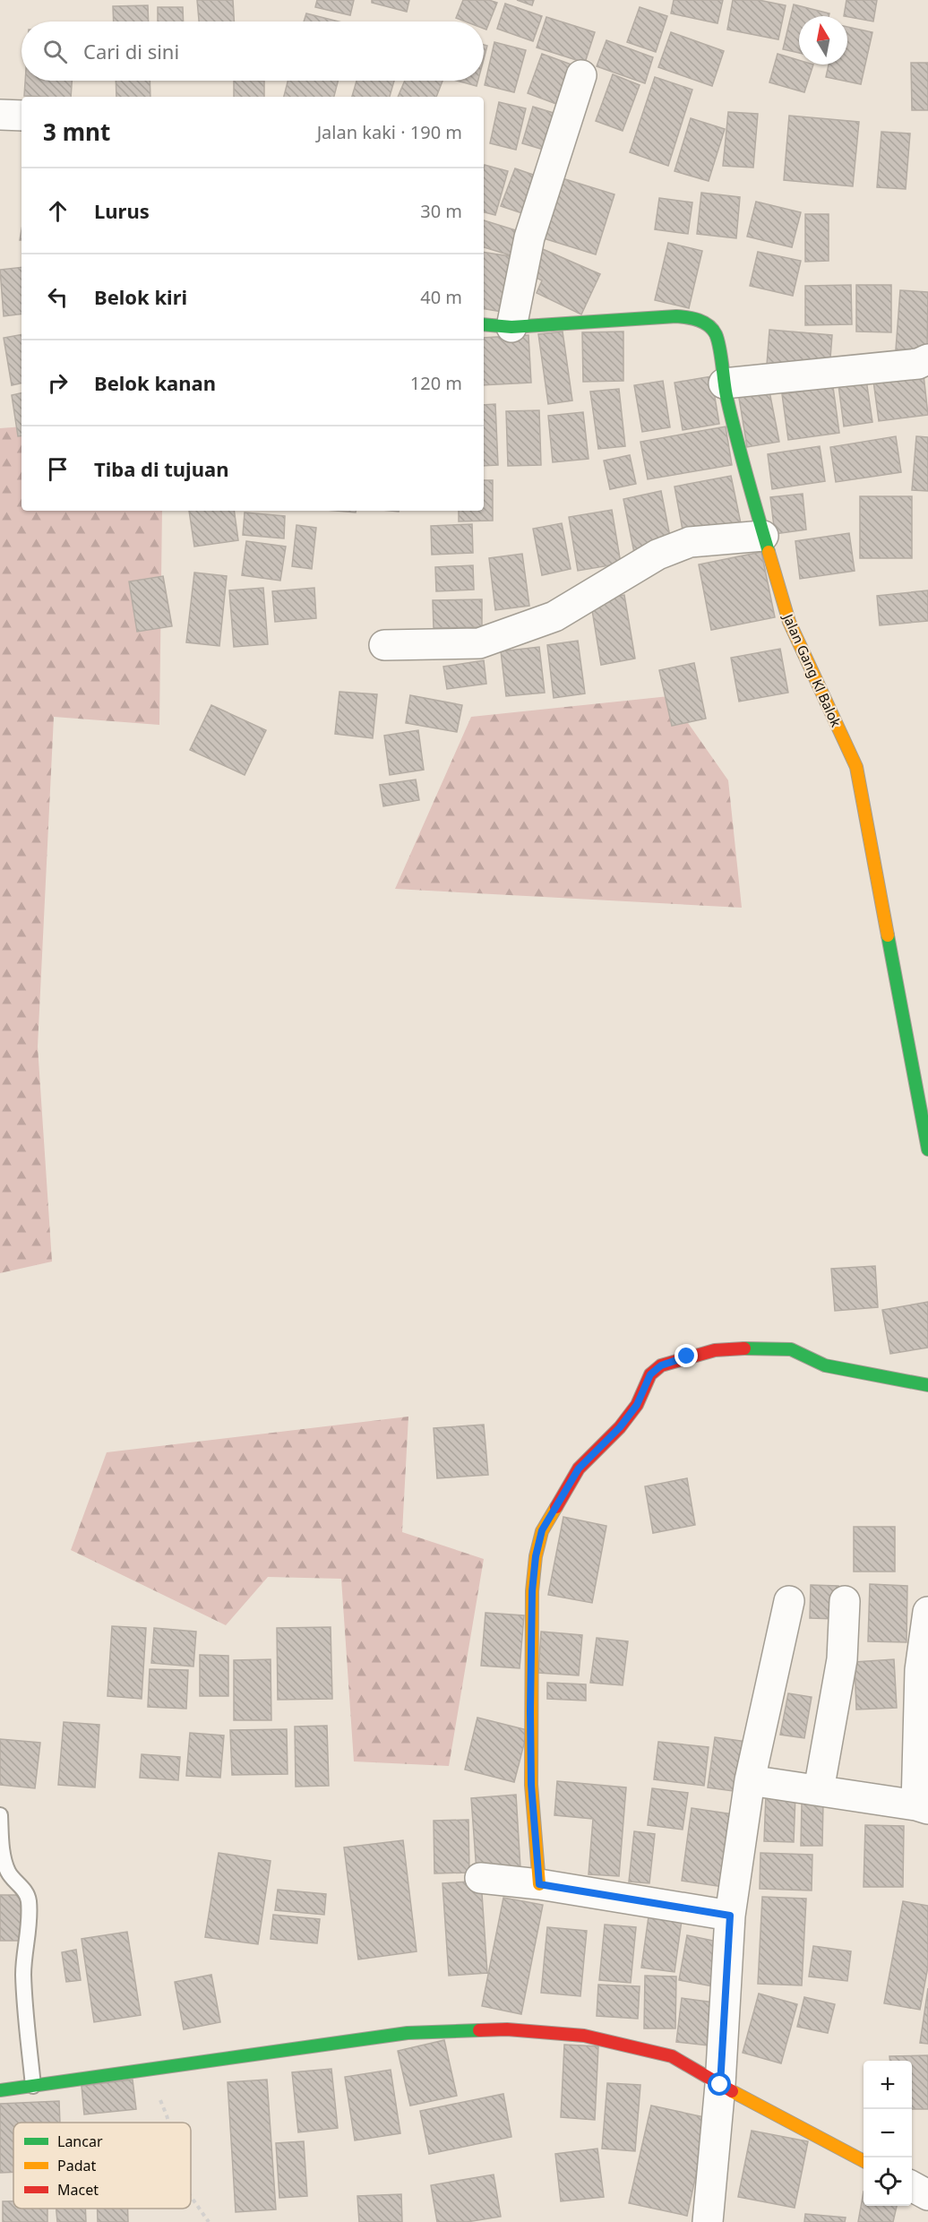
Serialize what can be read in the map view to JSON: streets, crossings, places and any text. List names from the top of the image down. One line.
{"streets":{"street":["Jalan Gang Kl Balok"]},"legend":["Lancar","Padat","Macet"],"north":"top","page":{"search":"Cari di sini","heading":["3 mnt","Jalan kaki · 190 m"],"list":[["Lurus","30 m"],["Belok kiri","40 m"],["Belok kanan","120 m"],"Tiba di tujuan"],"map_buttons":["+","−"]}}
